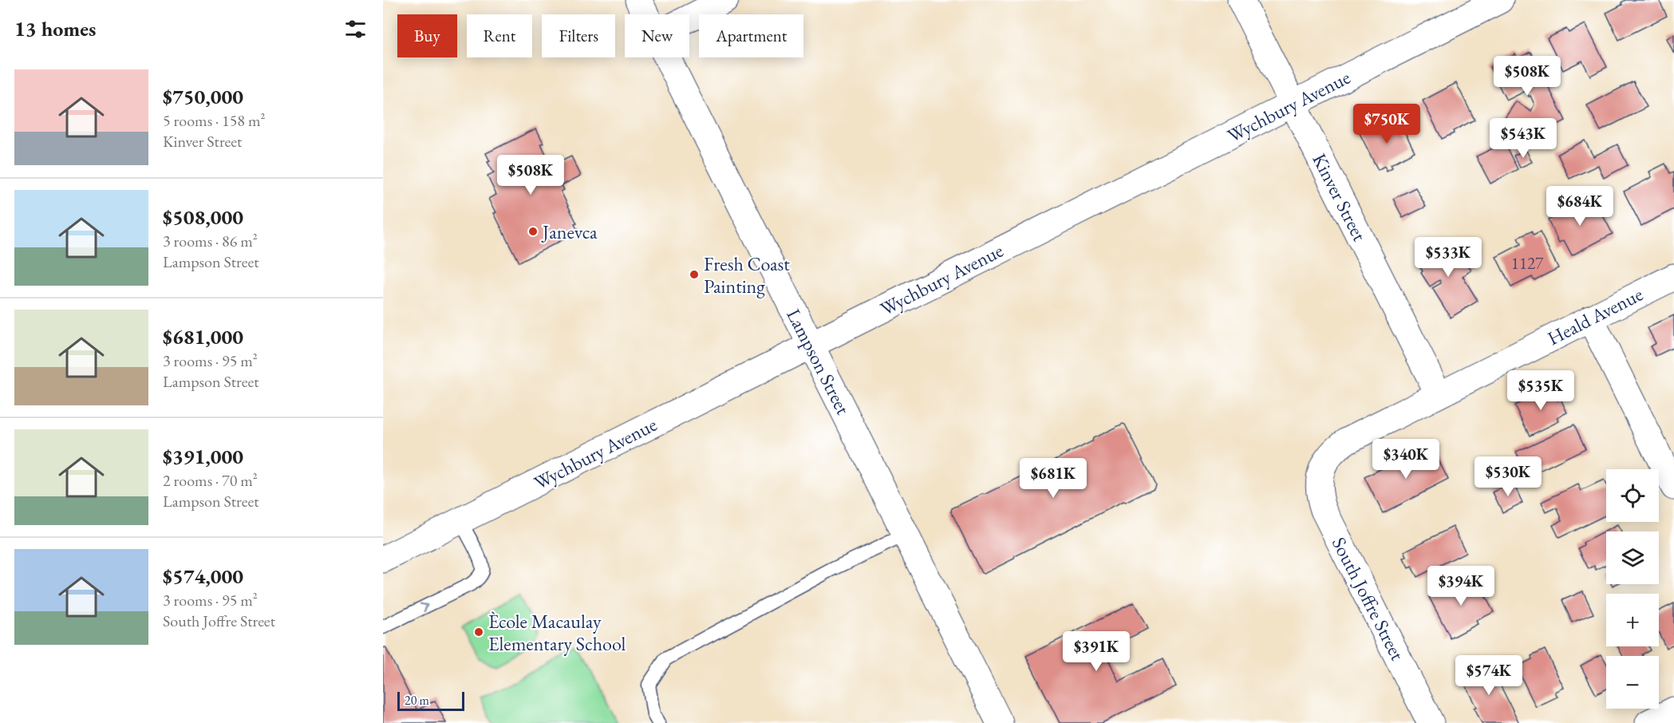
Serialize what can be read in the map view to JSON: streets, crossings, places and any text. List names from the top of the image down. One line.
{"streets":{"street":["Wychbury Avenue","Kinver Street","Heald Avenue","Lampson Street","South Joffre Street"]},"crossings":[["Wychbury Avenue","Kinver Street"],["Wychbury Avenue","Lampson Street"],["Kinver Street","Heald Avenue"],["Heald Avenue","South Joffre Street"]],"places":["Janevca","Fresh Coast Painting","Ècole Macaulay Elementary School"],"house_numbers":["1127"],"scale_bar":"20 m","page":{"heading":"13 homes","chip":["Buy","Rent","Filters","New","Apartment"],"price":["$508K","$750K","$543K","$508K","$684K","$533K","$535K","$340K","$530K","$681K","$394K","$391K","$574K"],"list":[{"name":"$750,000","note":"5 rooms · 158 m² · Kinver Street"},{"name":"$508,000","note":"3 rooms · 86 m² · Lampson Street"},{"name":"$681,000","note":"3 rooms · 95 m² · Lampson Street"},{"name":"$391,000","note":"2 rooms · 70 m² · Lampson Street"},{"name":"$574,000","note":"3 rooms · 95 m² · South Joffre Street"}],"map_buttons":["+","−"],"scale":"20 m"}}
